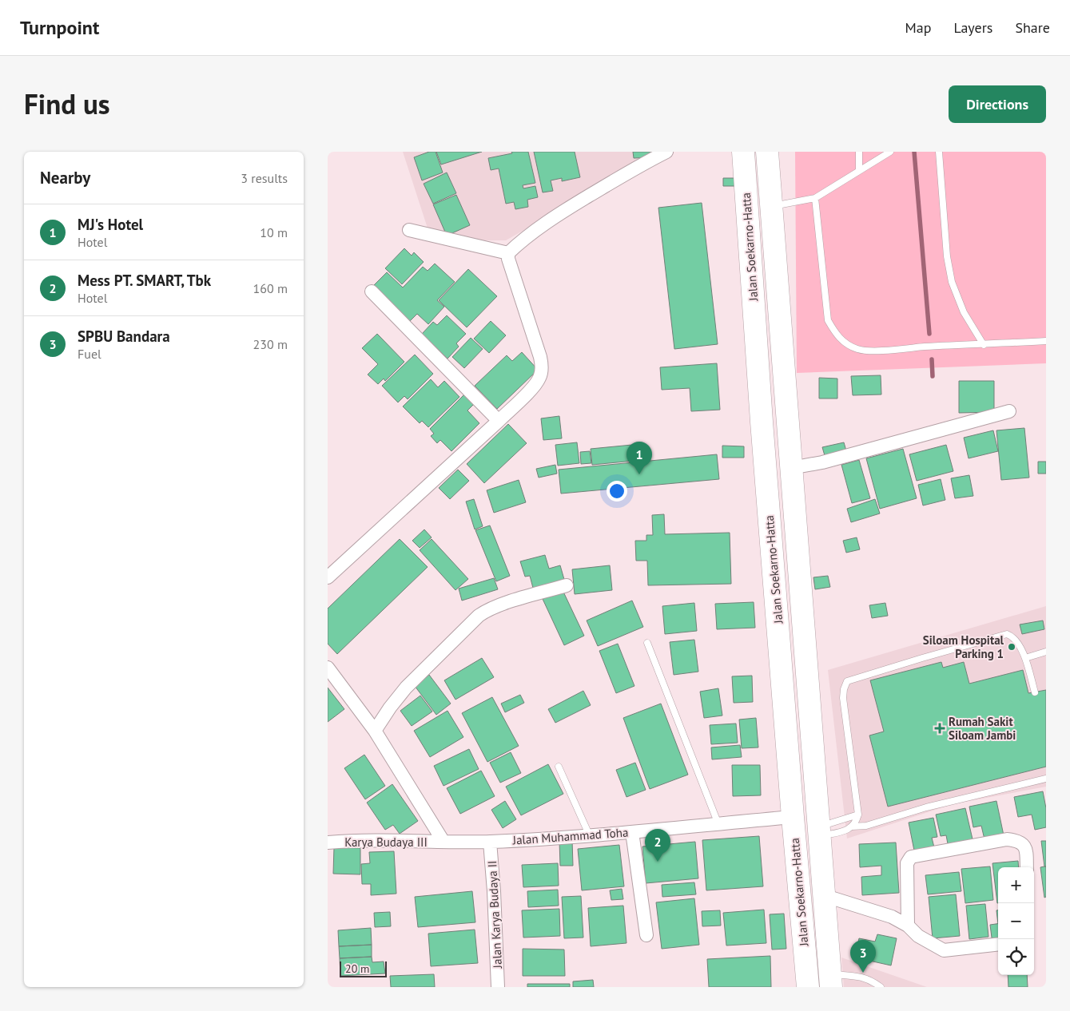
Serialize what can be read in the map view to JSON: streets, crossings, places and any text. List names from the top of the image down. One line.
{"streets":{"highway":["Jalan Soekarno-Hatta"],"street":["Jalan Muhammad Toha","Karya Budaya III","Jalan Karya Budaya II"]},"crossings":[["Jalan Soekarno-Hatta","Jalan Muhammad Toha"],["Jalan Muhammad Toha","Karya Budaya III"],["Jalan Muhammad Toha","Jalan Karya Budaya II"]],"places":{"other":["Siloam Hospital Parking 1"],"health":["Rumah Sakit Siloam Jambi"]},"scale_bar":"20 m","page":{"header":"Turnpoint","nav":["Map","Layers","Share"],"title":"Find us","buttons":"Directions","heading":["Nearby","3 results"],"list":[{"mark":"1","name":"MJ's Hotel","note":"Hotel","value":"10 m"},{"mark":"2","name":"Mess PT. SMART, Tbk","note":"Hotel","value":"160 m"},{"mark":"3","name":"SPBU Bandara","note":"Fuel","value":"230 m"}],"pins":["1","2","3"],"map_buttons":["+","−"],"scale":"20 m"}}
